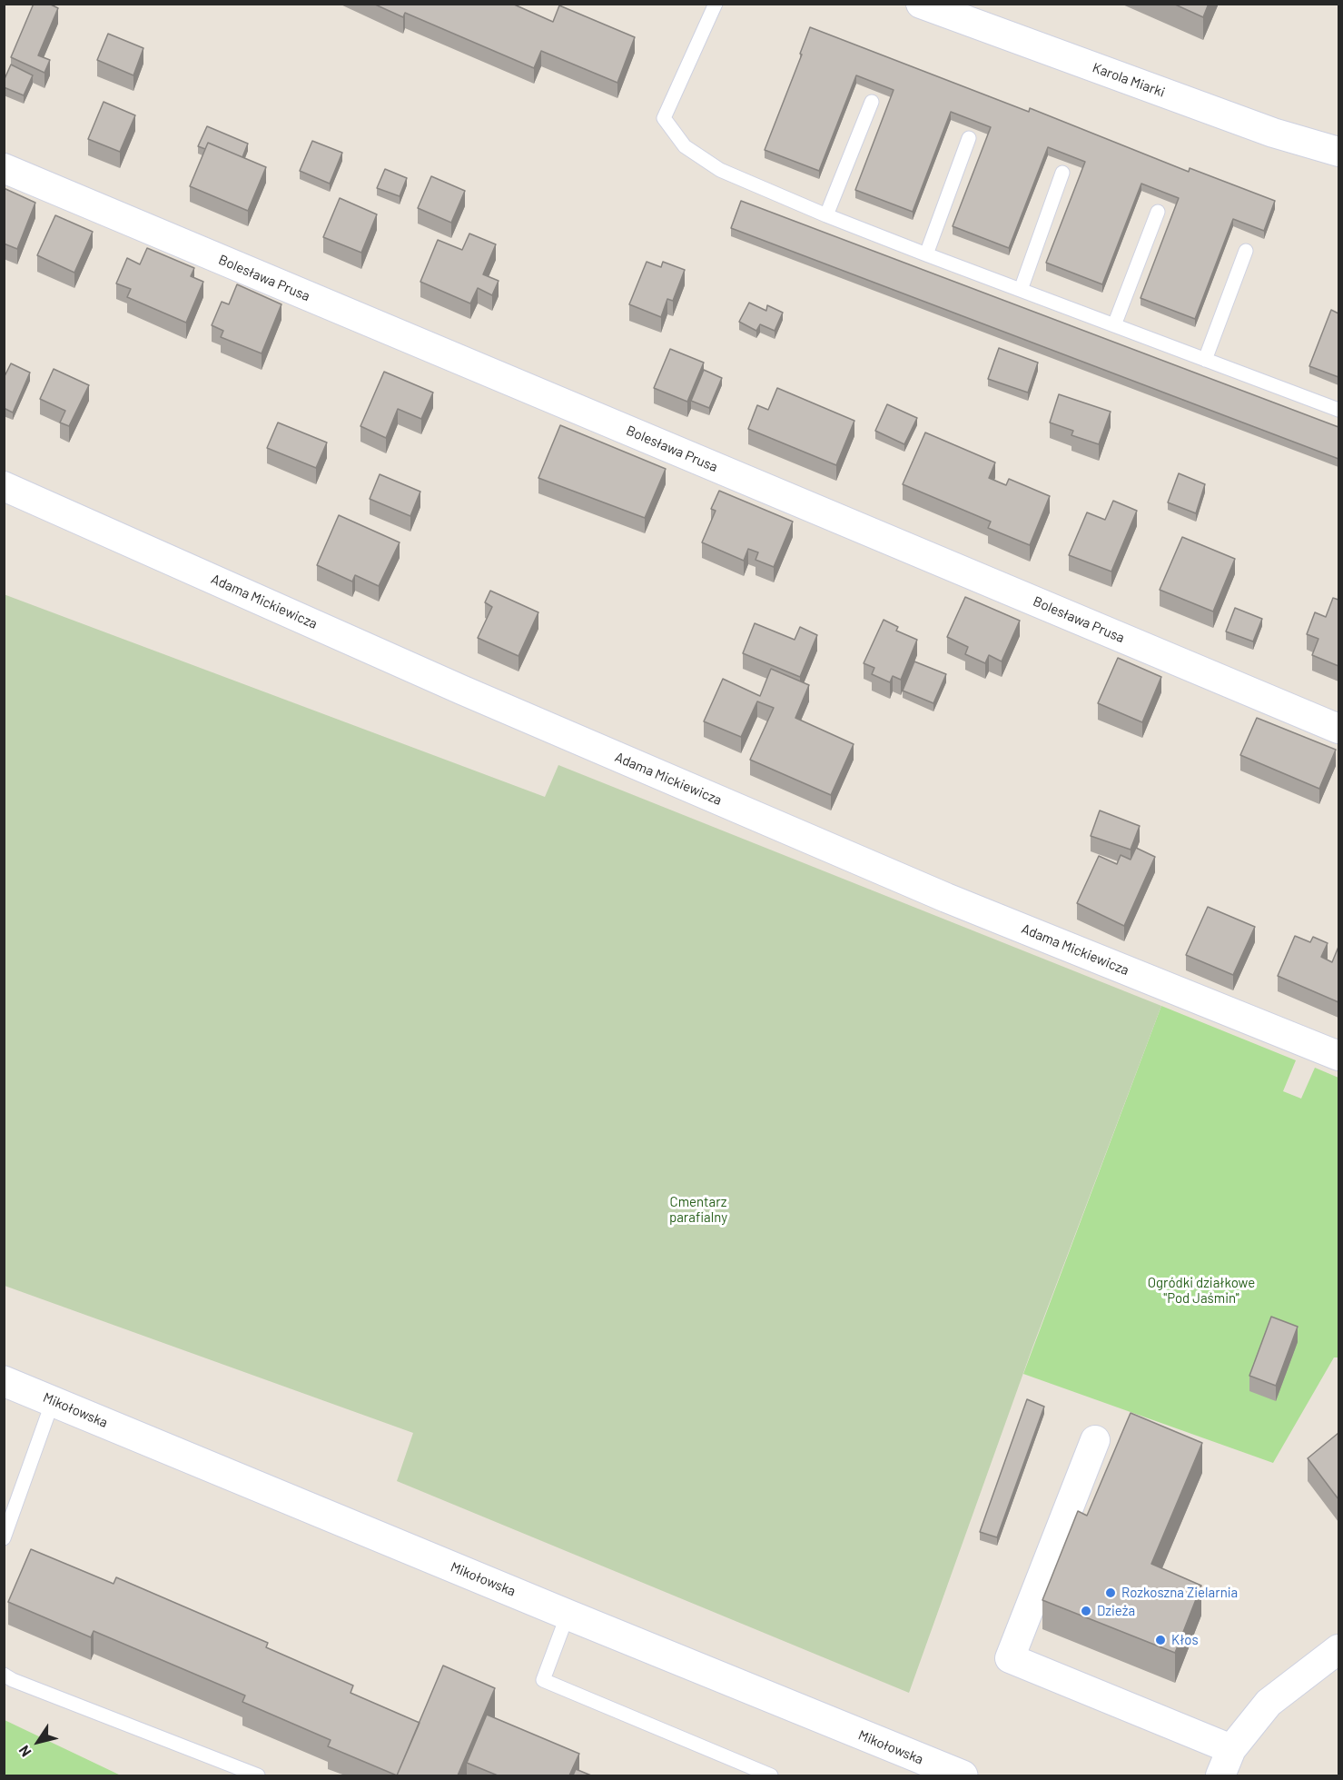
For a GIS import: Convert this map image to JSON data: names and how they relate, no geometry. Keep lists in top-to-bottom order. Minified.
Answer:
{"streets":{"street":["Karola Miarki","Bolesława Prusa","Adama Mickiewicza","Mikołowska"]},"parks":["Cmentarz parafialny","Ogródki działkowe \"Pod Jaśmin\""],"places":["Rozkoszna Zielarnia","Dzieża","Kłos"],"north":"bottom left"}
